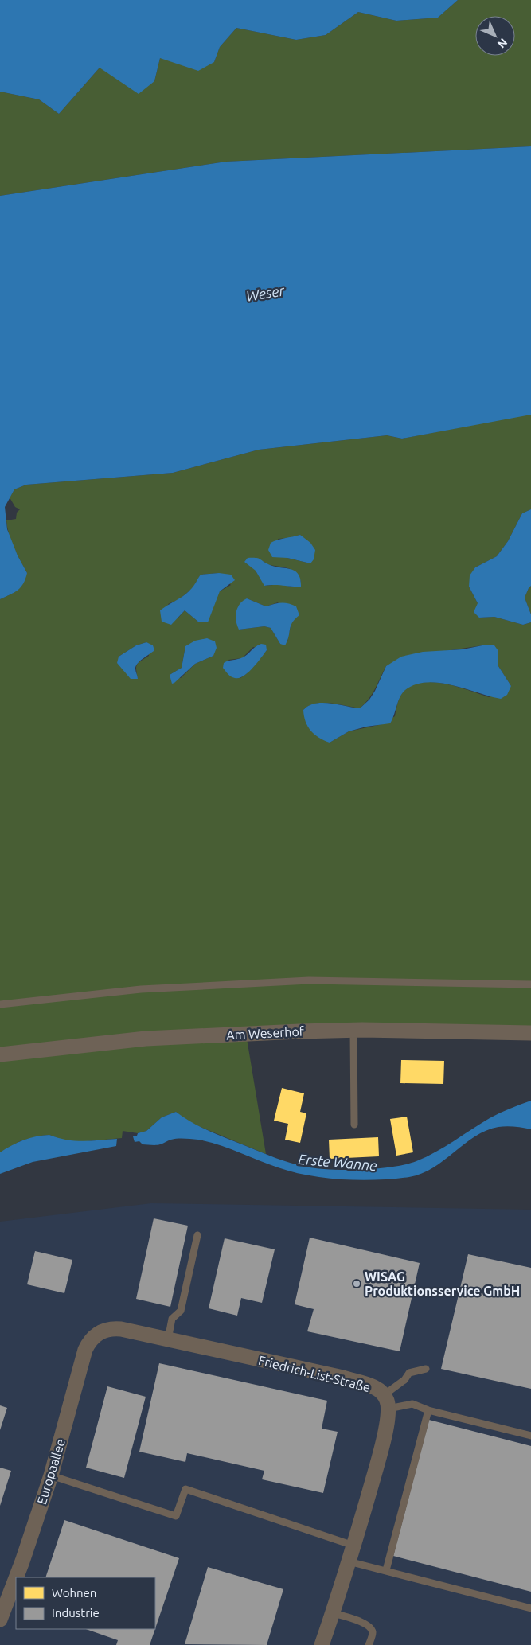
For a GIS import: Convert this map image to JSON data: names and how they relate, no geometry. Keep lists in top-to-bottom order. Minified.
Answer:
{"streets":{"street":["Am Weserhof","Friedrich-List-Straße","Europaallee"]},"crossings":[["Friedrich-List-Straße","Europaallee"]],"water":["Weser","Erste Wanne"],"places":["WISAG Produktionsservice GmbH"],"legend":["Wohnen","Industrie"],"north":"bottom right"}
